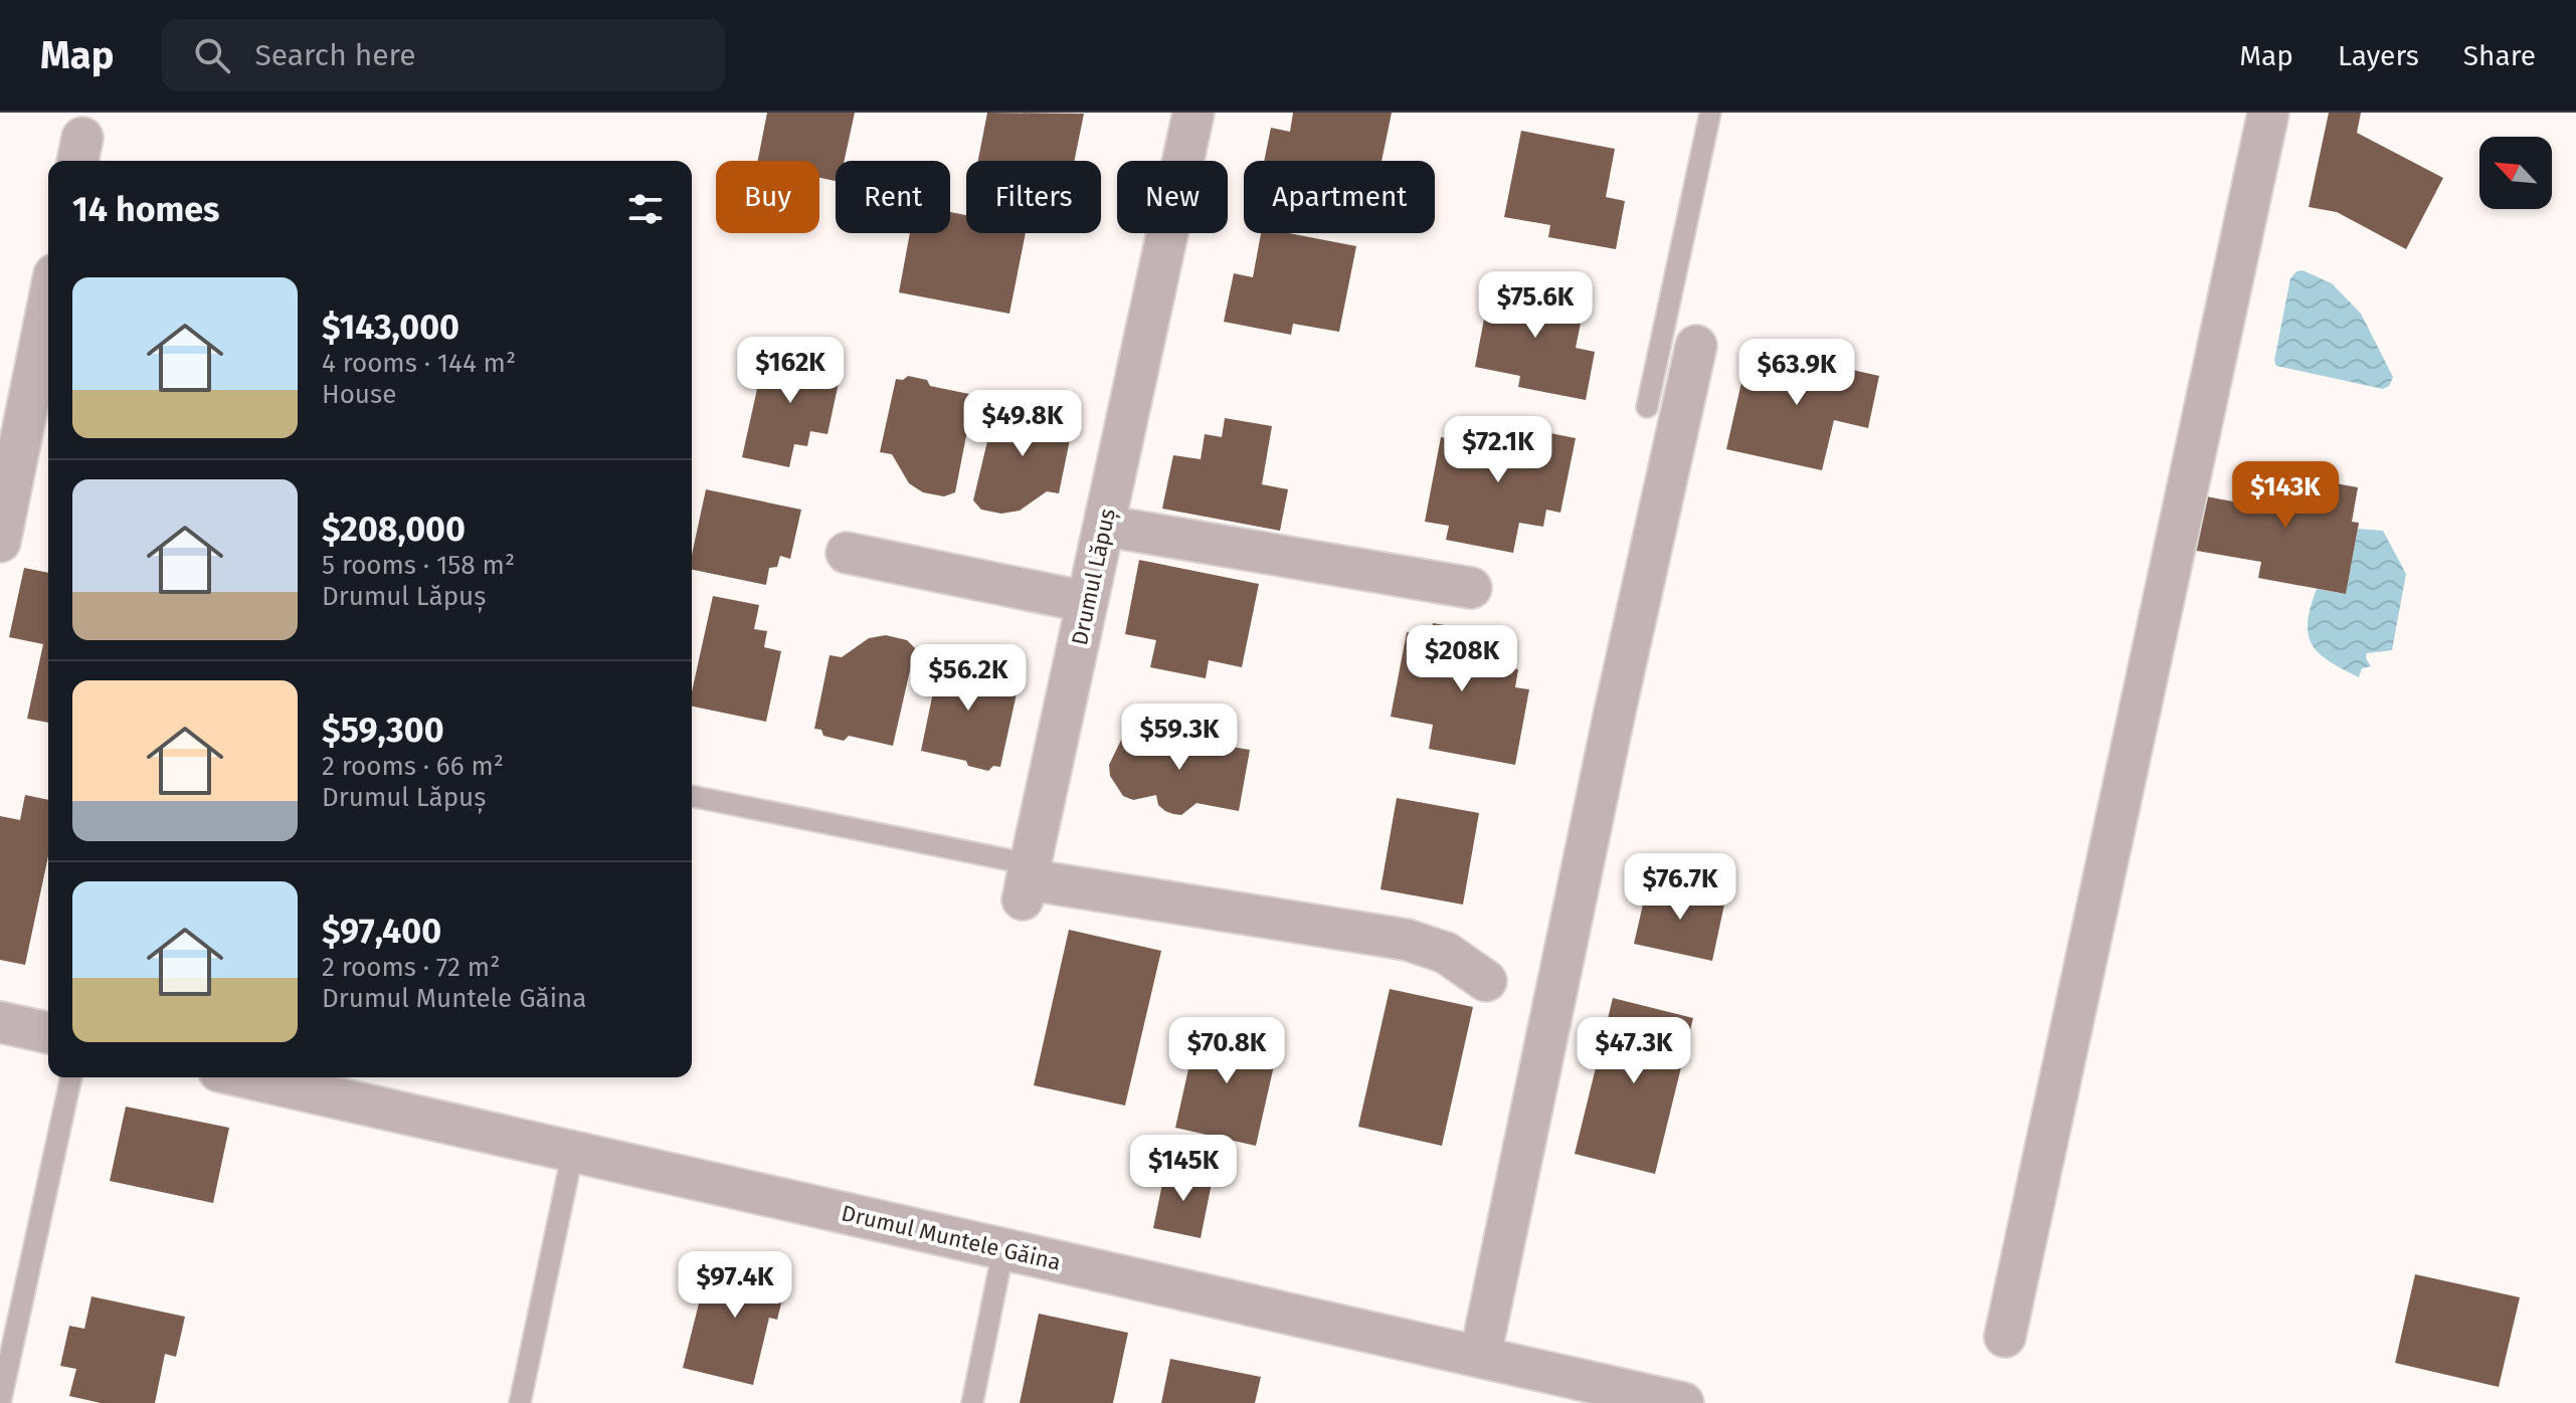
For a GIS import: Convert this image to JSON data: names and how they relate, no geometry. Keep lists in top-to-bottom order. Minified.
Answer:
{"streets":{"street":["Drumul Lăpuș","Drumul Muntele Găina"]},"north":"top left","page":{"header":"Map","search":"Search here","nav":["Map","Layers","Share"],"chip":["Buy","Rent","Filters","New","Apartment"],"heading":"14 homes","list":[{"name":"$143,000","note":"4 rooms · 144 m² · House"},{"name":"$208,000","note":"5 rooms · 158 m² · Drumul Lăpuș"},{"name":"$59,300","note":"2 rooms · 66 m² · Drumul Lăpuș"},{"name":"$97,400","note":"2 rooms · 72 m² · Drumul Muntele Găina"}],"price":["$75.6K","$162K","$63.9K","$49.8K","$72.1K","$143K","$208K","$56.2K","$59.3K","$76.7K","$70.8K","$47.3K","$145K","$97.4K"]}}
